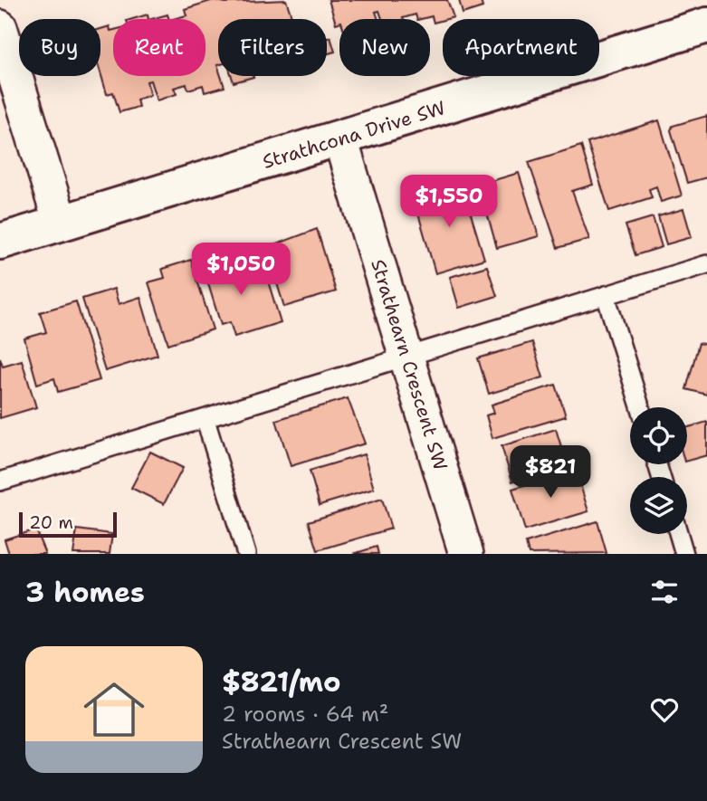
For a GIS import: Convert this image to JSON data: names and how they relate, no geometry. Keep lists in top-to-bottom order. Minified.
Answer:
{"streets":{"street":["Strathcona Drive SW","Strathearn Crescent SW"]},"crossings":[["Strathcona Drive SW","Strathearn Crescent SW"]],"scale_bar":"20 m","page":{"chip":["Buy","Rent","Filters","New","Apartment"],"price":["$1,550","$1,050","$821"],"scale":"20 m","heading":"3 homes","list":[{"name":"$821/mo","note":"2 rooms · 64 m² · Strathearn Crescent SW"}]}}
